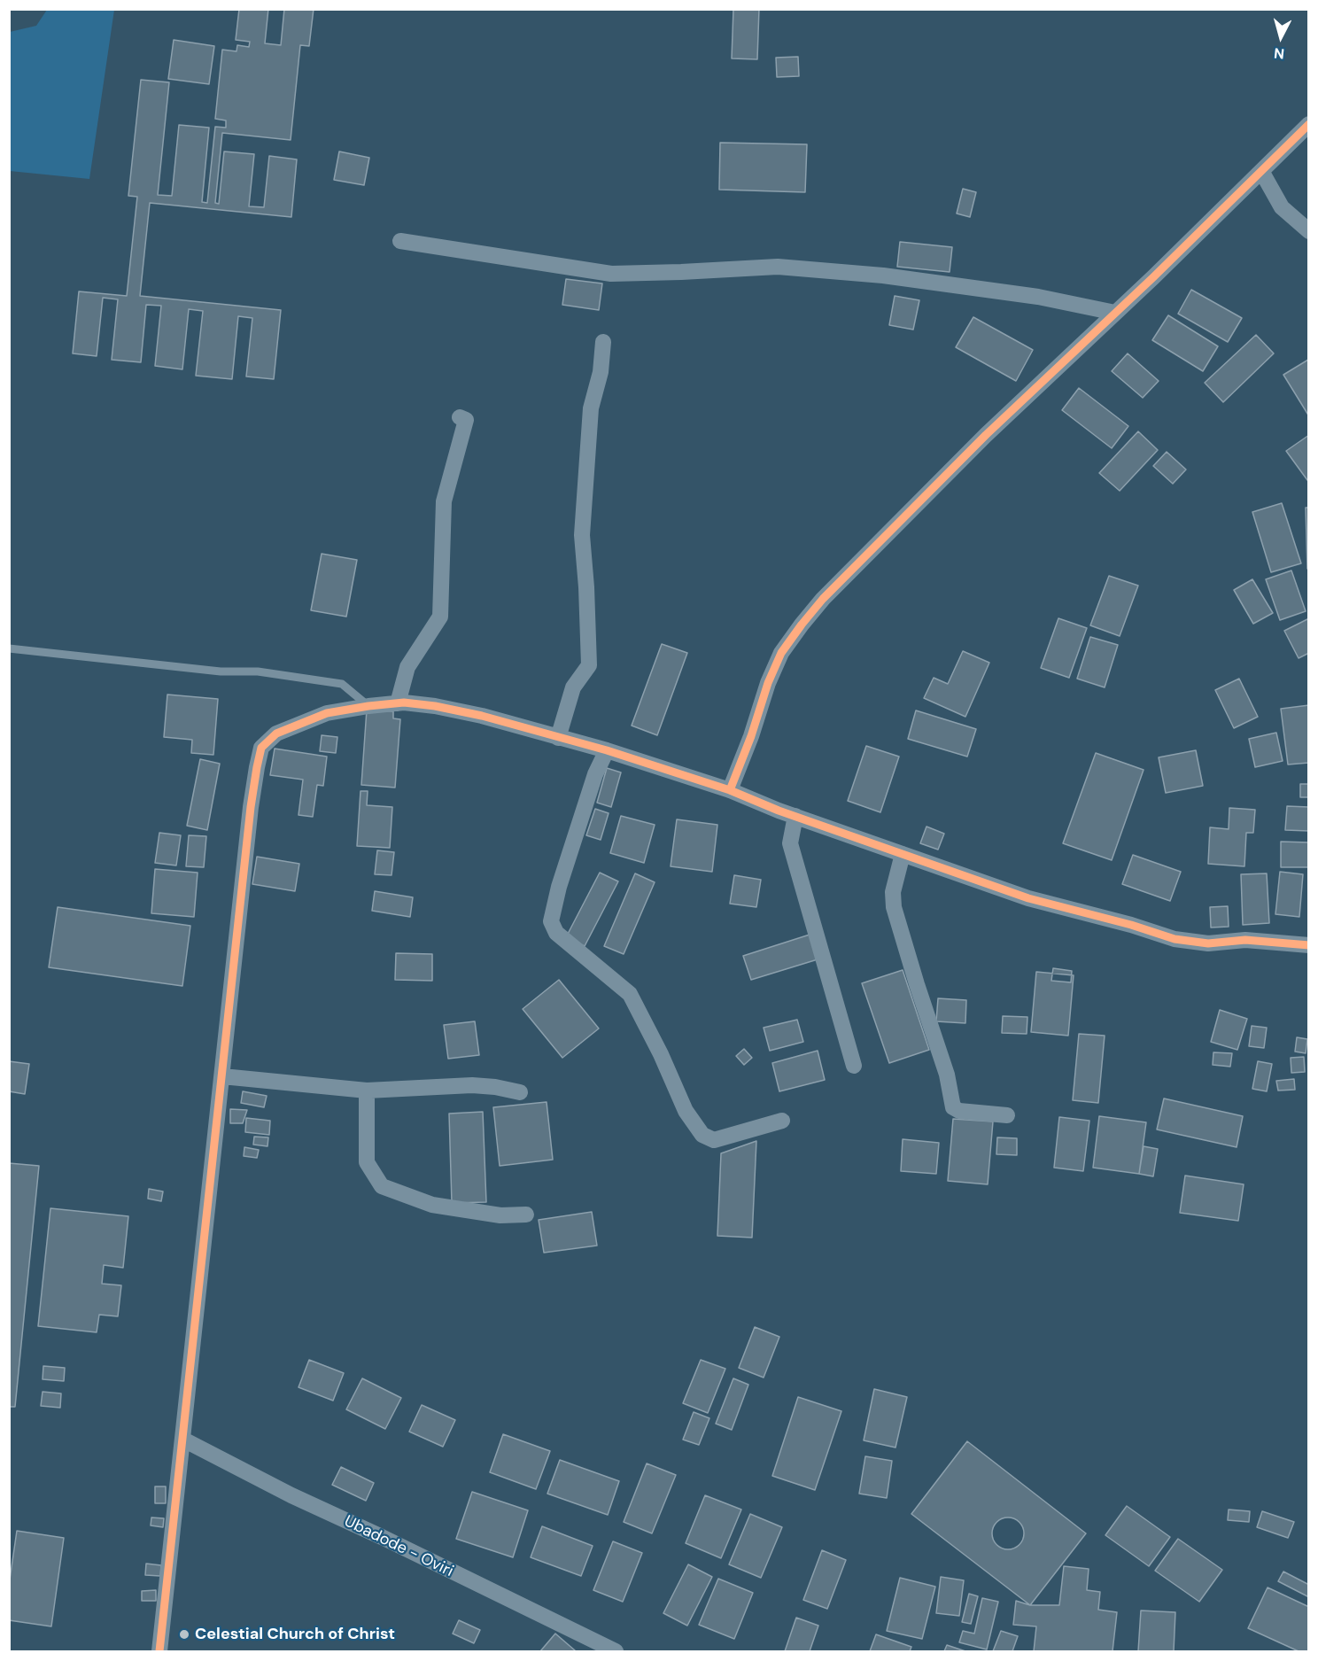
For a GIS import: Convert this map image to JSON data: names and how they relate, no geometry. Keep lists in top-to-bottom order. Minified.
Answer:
{"streets":{"street":["Ubadode - Oviri"]},"places":["Celestial Church of Christ"],"north":"bottom"}
